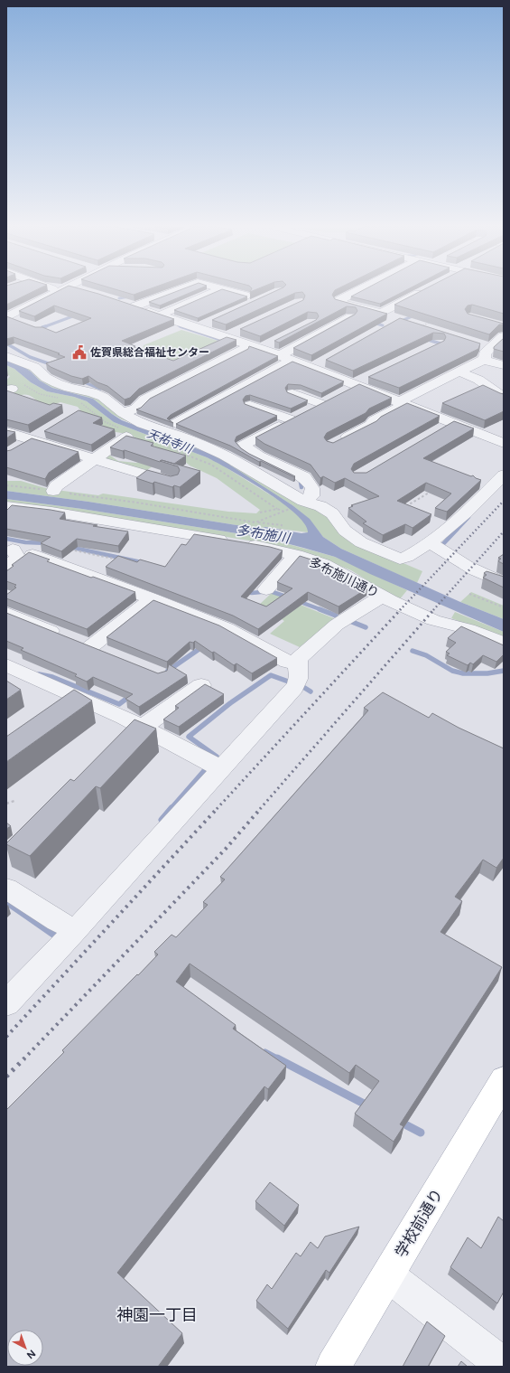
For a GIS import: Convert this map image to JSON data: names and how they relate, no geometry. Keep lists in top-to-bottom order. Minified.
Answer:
{"streets":{"main road":["学校前通り"],"street":["多布施川通り"]},"districts":["神園一丁目"],"water":["天祐寺川","多布施川"],"places":{"public building":["佐賀県総合福祉センター"]},"north":"bottom right"}
